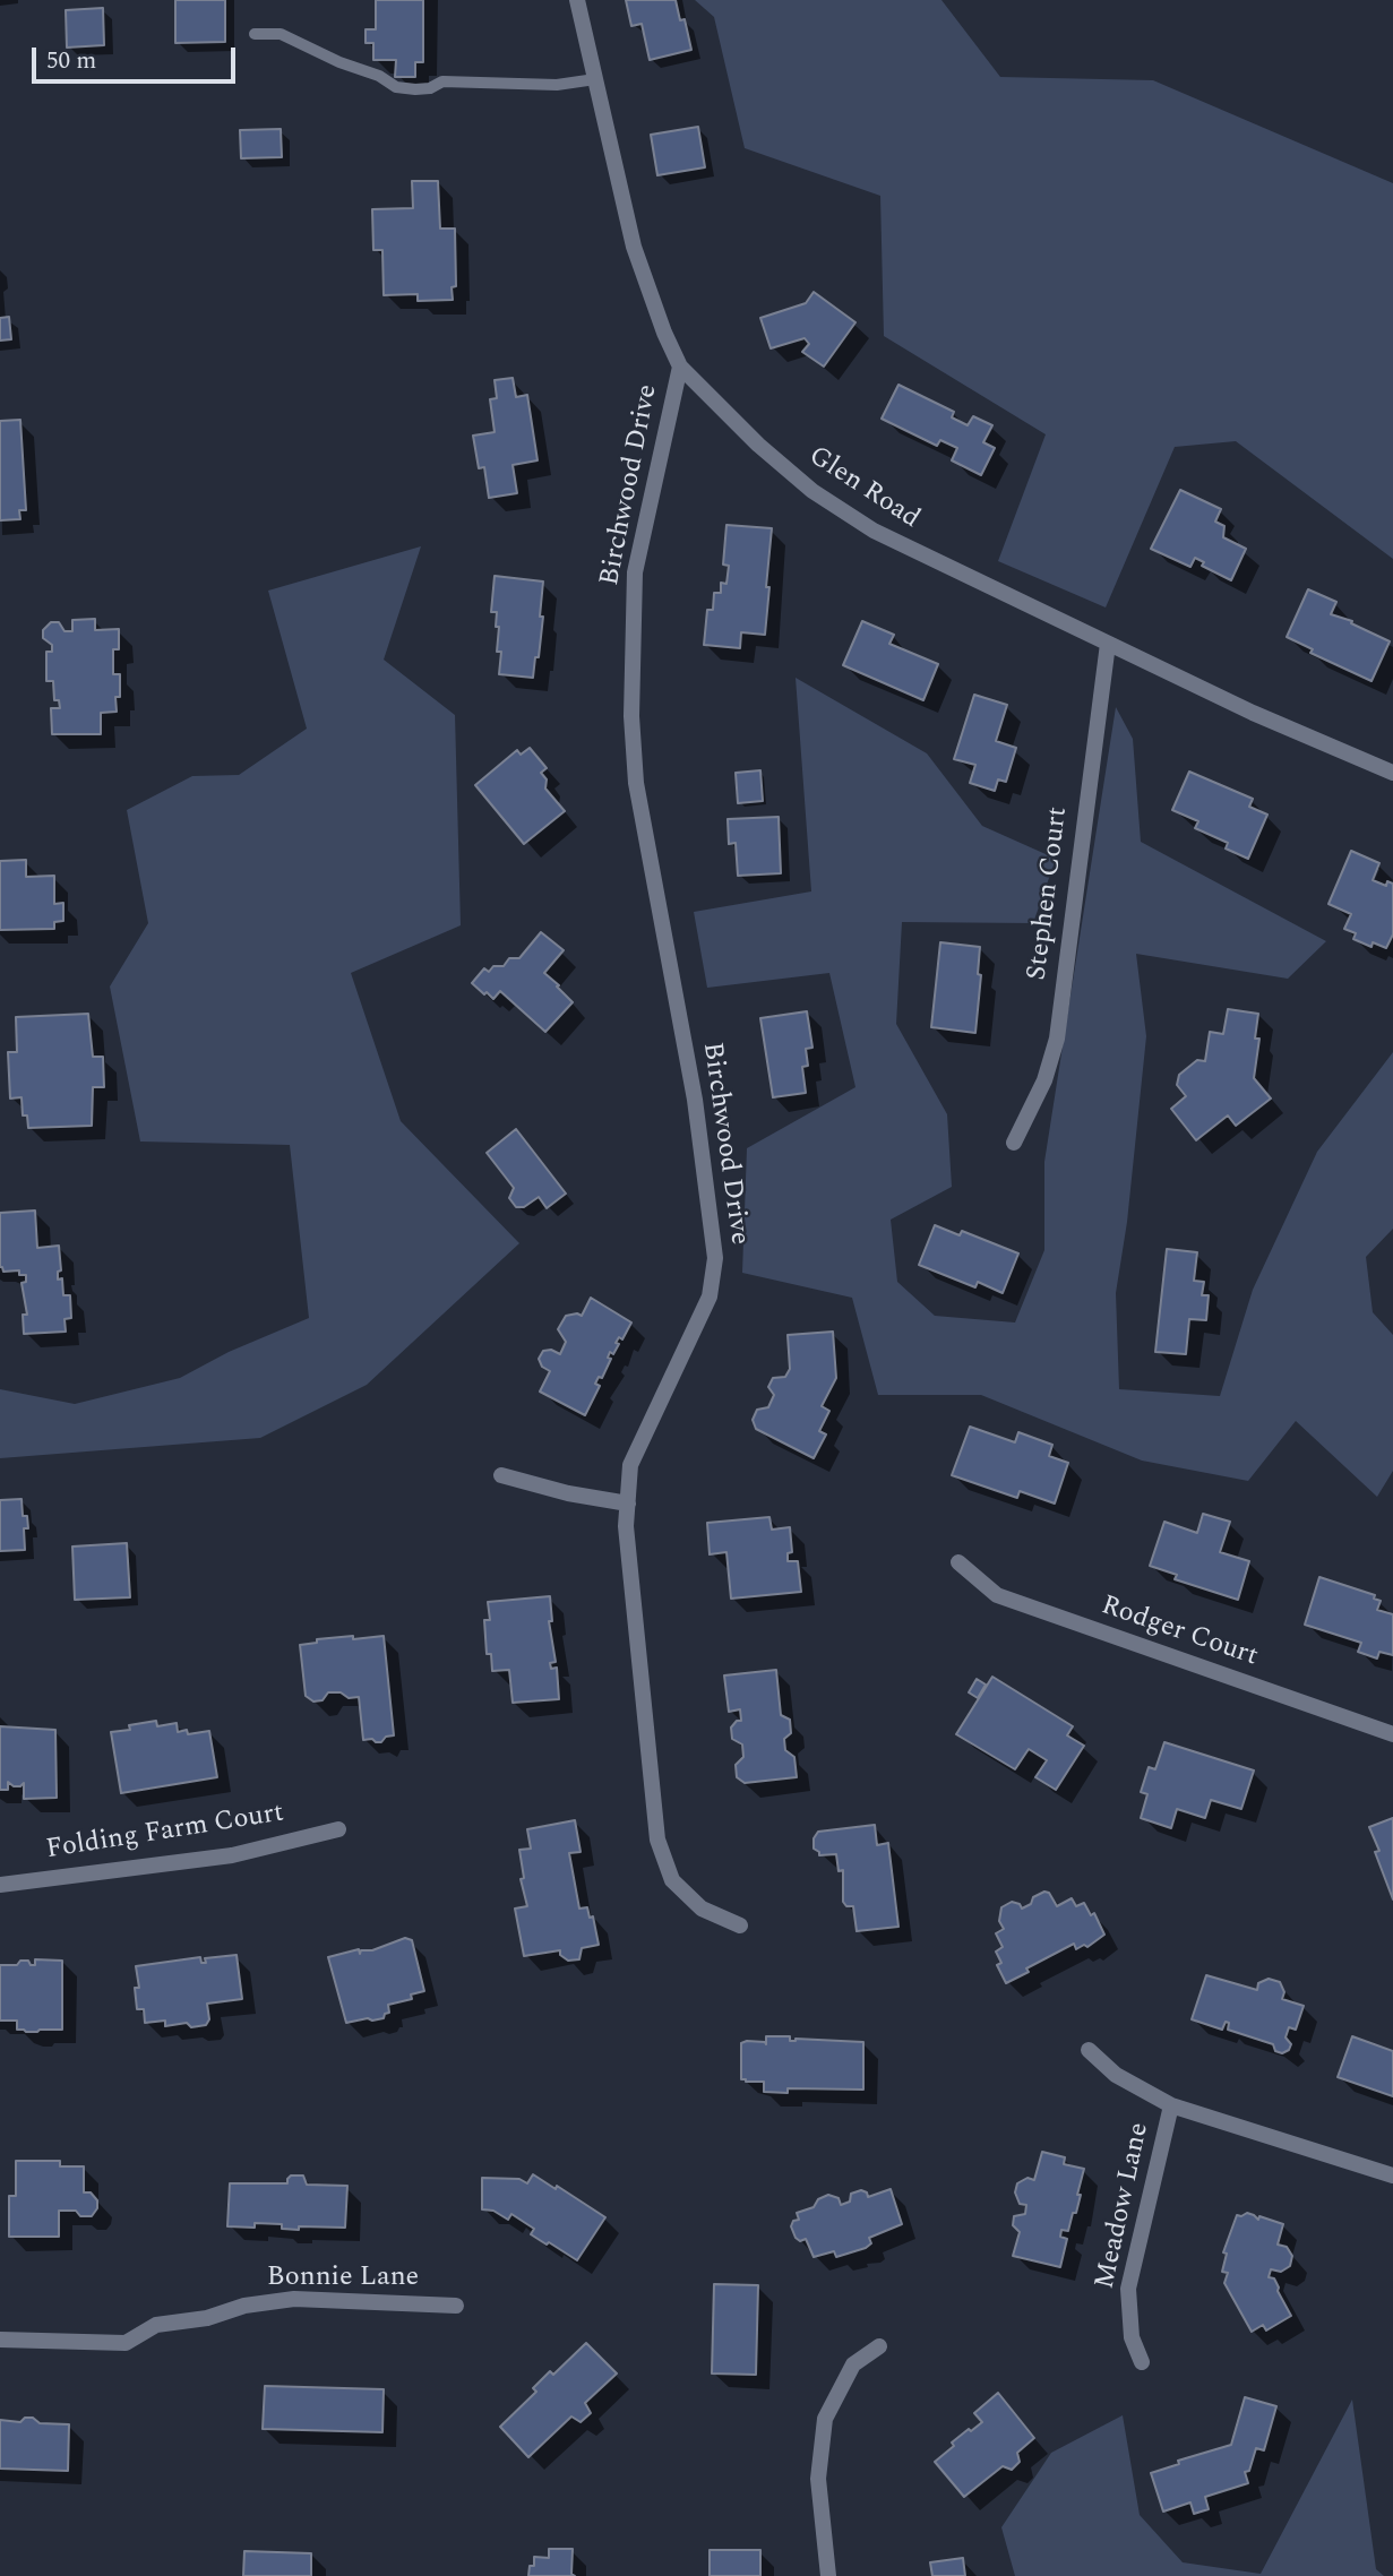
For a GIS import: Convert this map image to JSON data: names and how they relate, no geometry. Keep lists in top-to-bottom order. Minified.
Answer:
{"streets":{"street":["Birchwood Drive","Glen Road","Stephen Court","Rodger Court","Folding Farm Court","Meadow Lane","Bonnie Lane"]},"crossings":[["Birchwood Drive","Glen Road"],["Glen Road","Stephen Court"]],"scale_bar":"50 m"}
